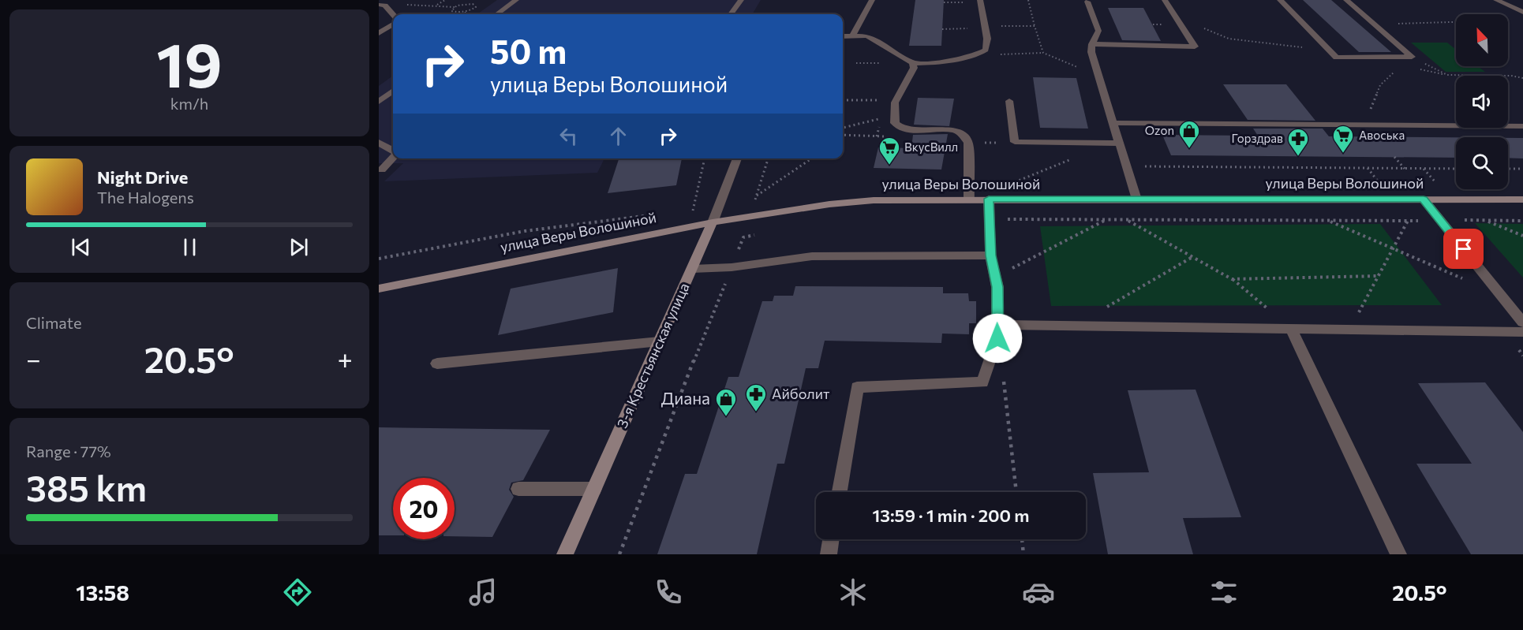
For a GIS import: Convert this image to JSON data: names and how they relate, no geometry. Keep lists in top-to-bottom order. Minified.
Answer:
{"streets":{"street":["улица Веры Волошиной","3-я Крестьянская улица"]},"crossings":[["улица Веры Волошиной","3-я Крестьянская улица"]],"places":{"shop":["Ozon","Диана"],"supermarket":["Авоська","ВкусВилл"],"pharmacy":["Горздрав","Айболит"]},"north":"top left","page":{"tile":[["19","km/h"],"Climate",["Range · 77%","385 km"]],"turn":["50 m","улица Веры Волошиной"],"song":["Night Drive","The Halogens"],"heat":["−","20.5°","+"],"limit":"20","trip":"13:59 · 1 min · 200 m","tabs":["13:58","20.5°"]}}
